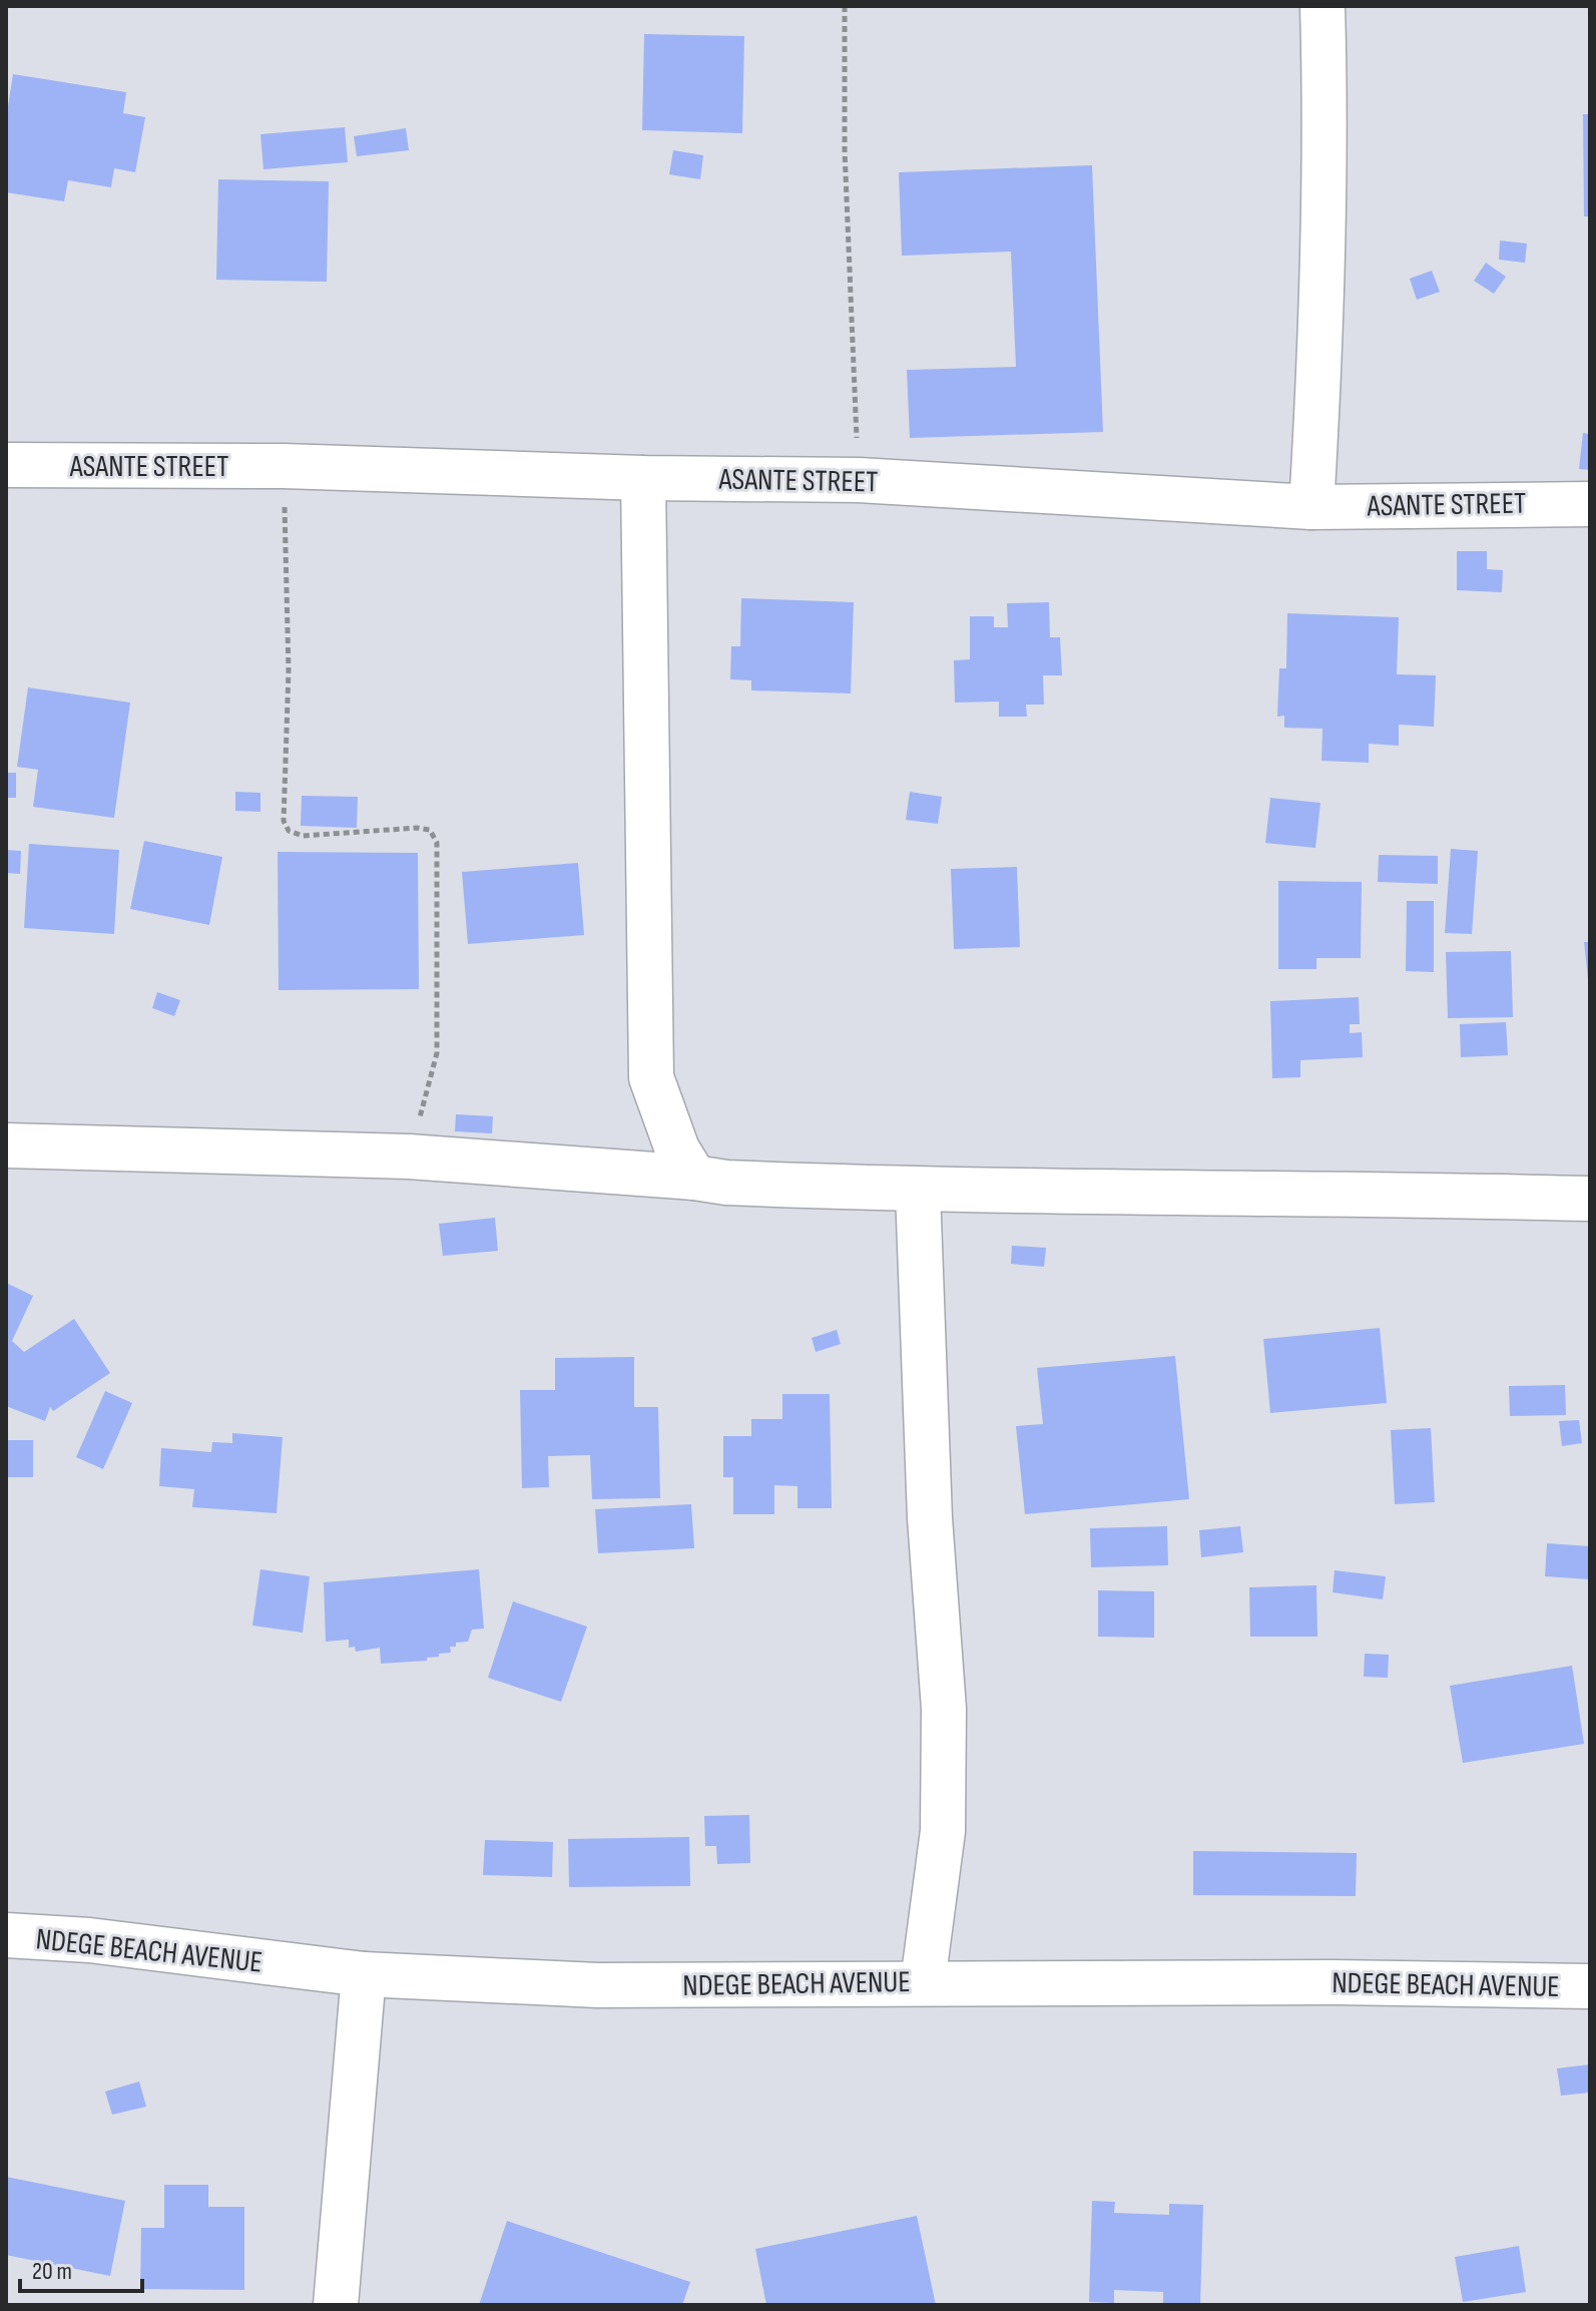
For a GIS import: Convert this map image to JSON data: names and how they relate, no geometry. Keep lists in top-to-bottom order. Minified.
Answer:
{"streets":{"street":["ASANTE STREET","NDEGE BEACH AVENUE"]},"scale_bar":"20 m"}
